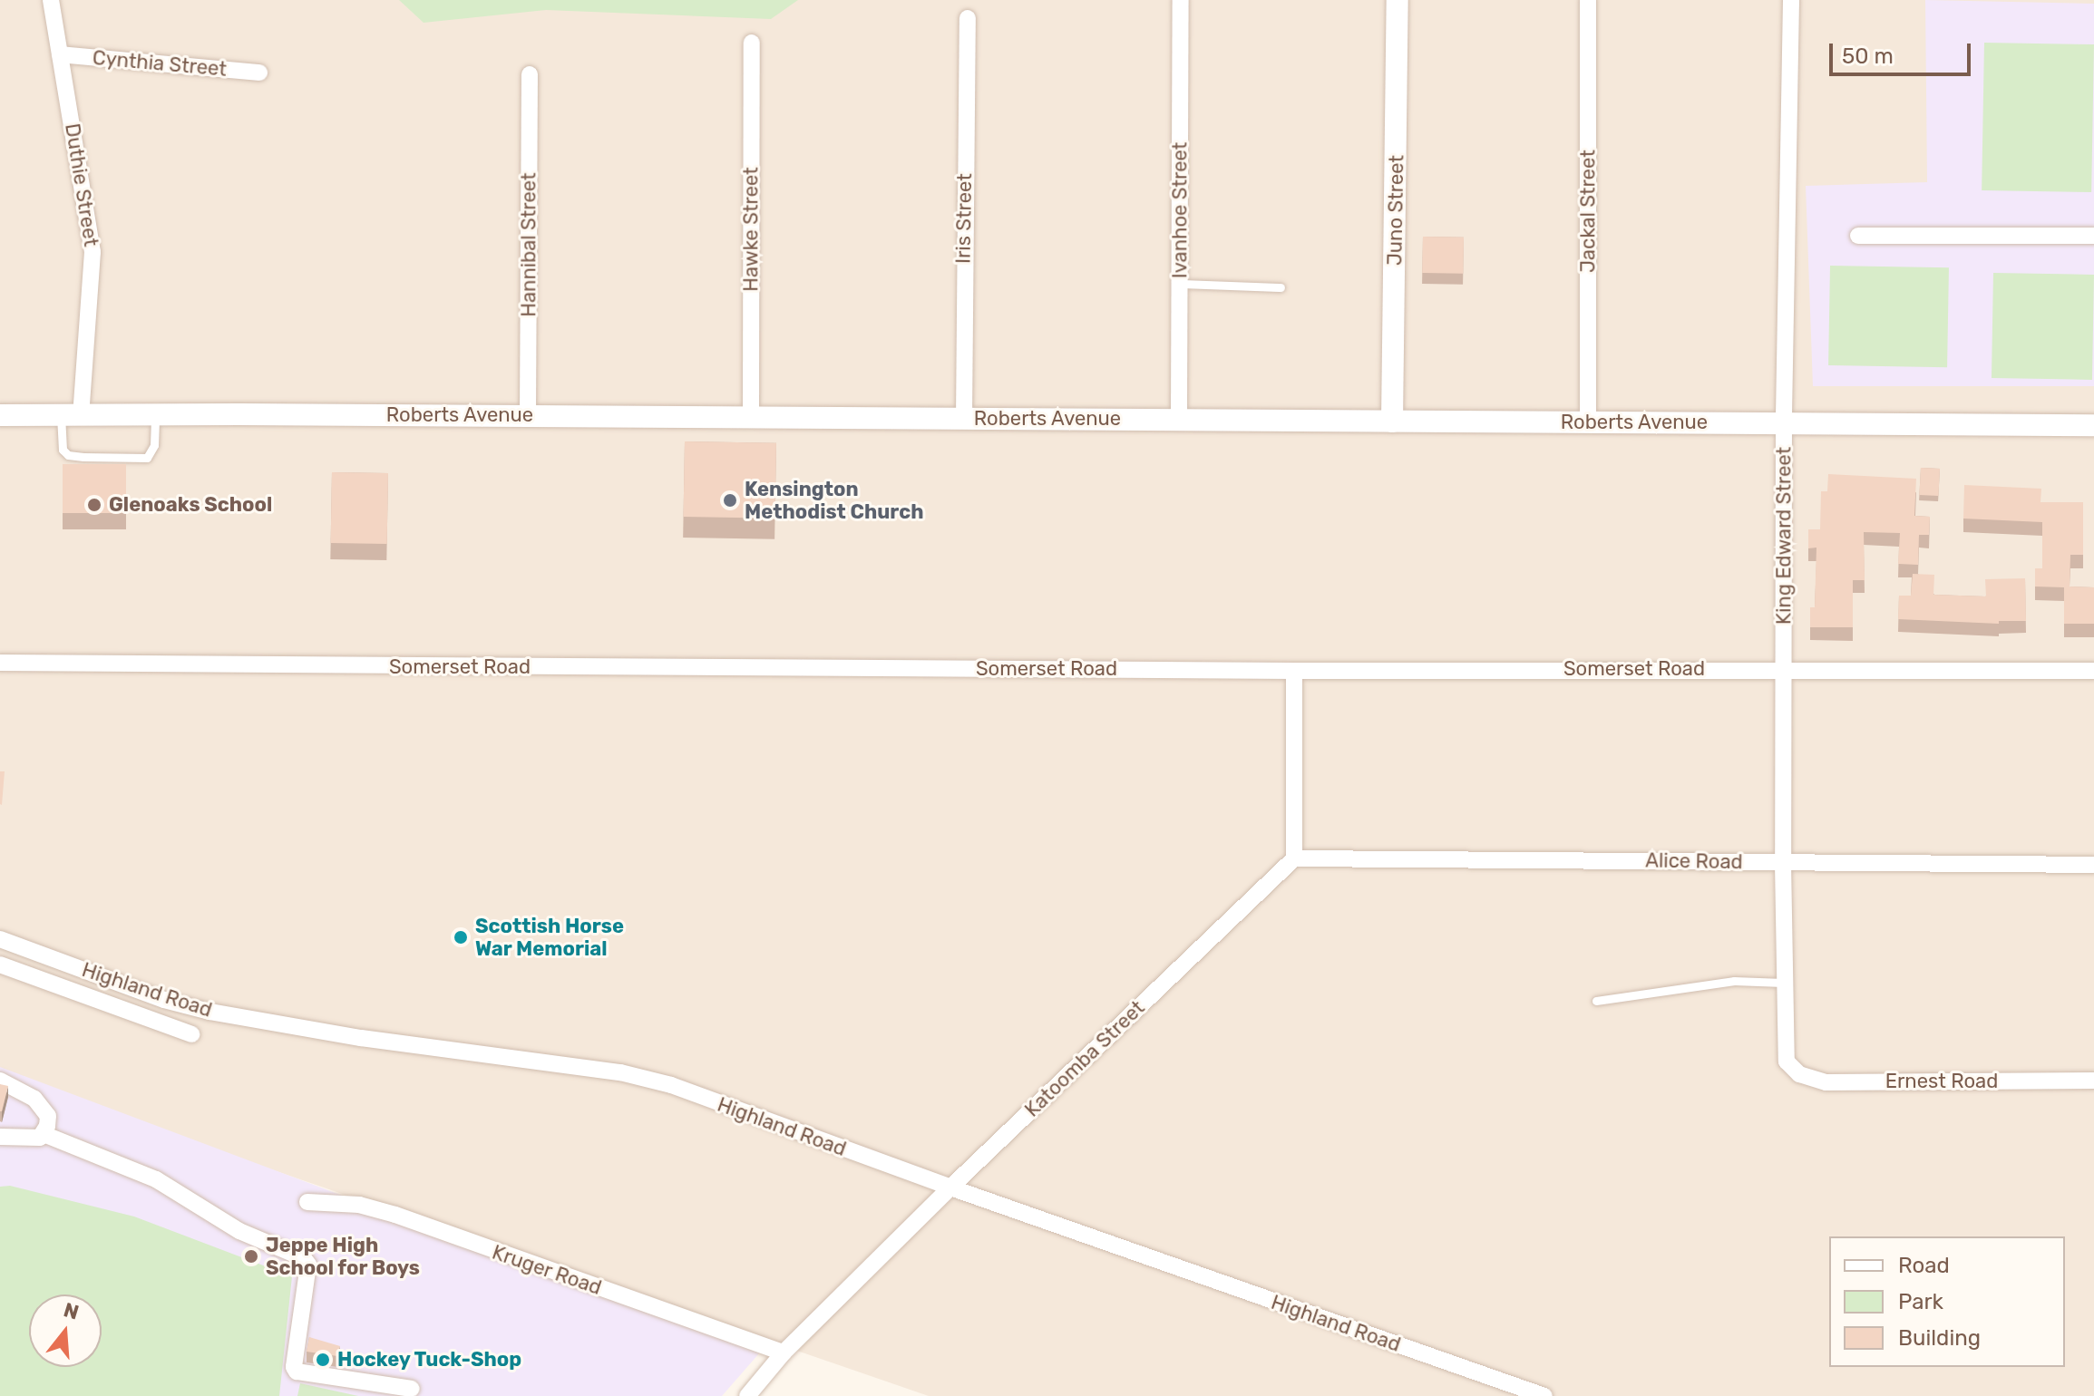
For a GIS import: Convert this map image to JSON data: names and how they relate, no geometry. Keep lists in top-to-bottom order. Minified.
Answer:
{"streets":{"main road":["Juno Street","Roberts Avenue"],"street":["Cynthia Street","Duthie Street","Ivanhoe Street","Jackal Street","Iris Street","Hawke Street","Hannibal Street","King Edward Street","Somerset Road","Alice Road","Highland Road","Katoomba Street","Ernest Road","Kruger Road"]},"crossings":[["Cynthia Street","Duthie Street"],["Duthie Street","Roberts Avenue"],["Ivanhoe Street","Roberts Avenue"],["Juno Street","Roberts Avenue"],["Jackal Street","Roberts Avenue"],["Iris Street","Roberts Avenue"],["Hawke Street","Roberts Avenue"],["Hannibal Street","Roberts Avenue"],["Roberts Avenue","King Edward Street"],["King Edward Street","Somerset Road"],["King Edward Street","Alice Road"],["King Edward Street","Ernest Road"],["Alice Road","Katoomba Street"],["Highland Road","Katoomba Street"],["Katoomba Street","Kruger Road"]],"places":["Kensington Methodist Church","Glenoaks School","Scottish Horse War Memorial","Jeppe High School for Boys","Hockey Tuck-Shop"],"legend":["Road","Park","Building"],"scale_bar":"50 m","north":"top"}
